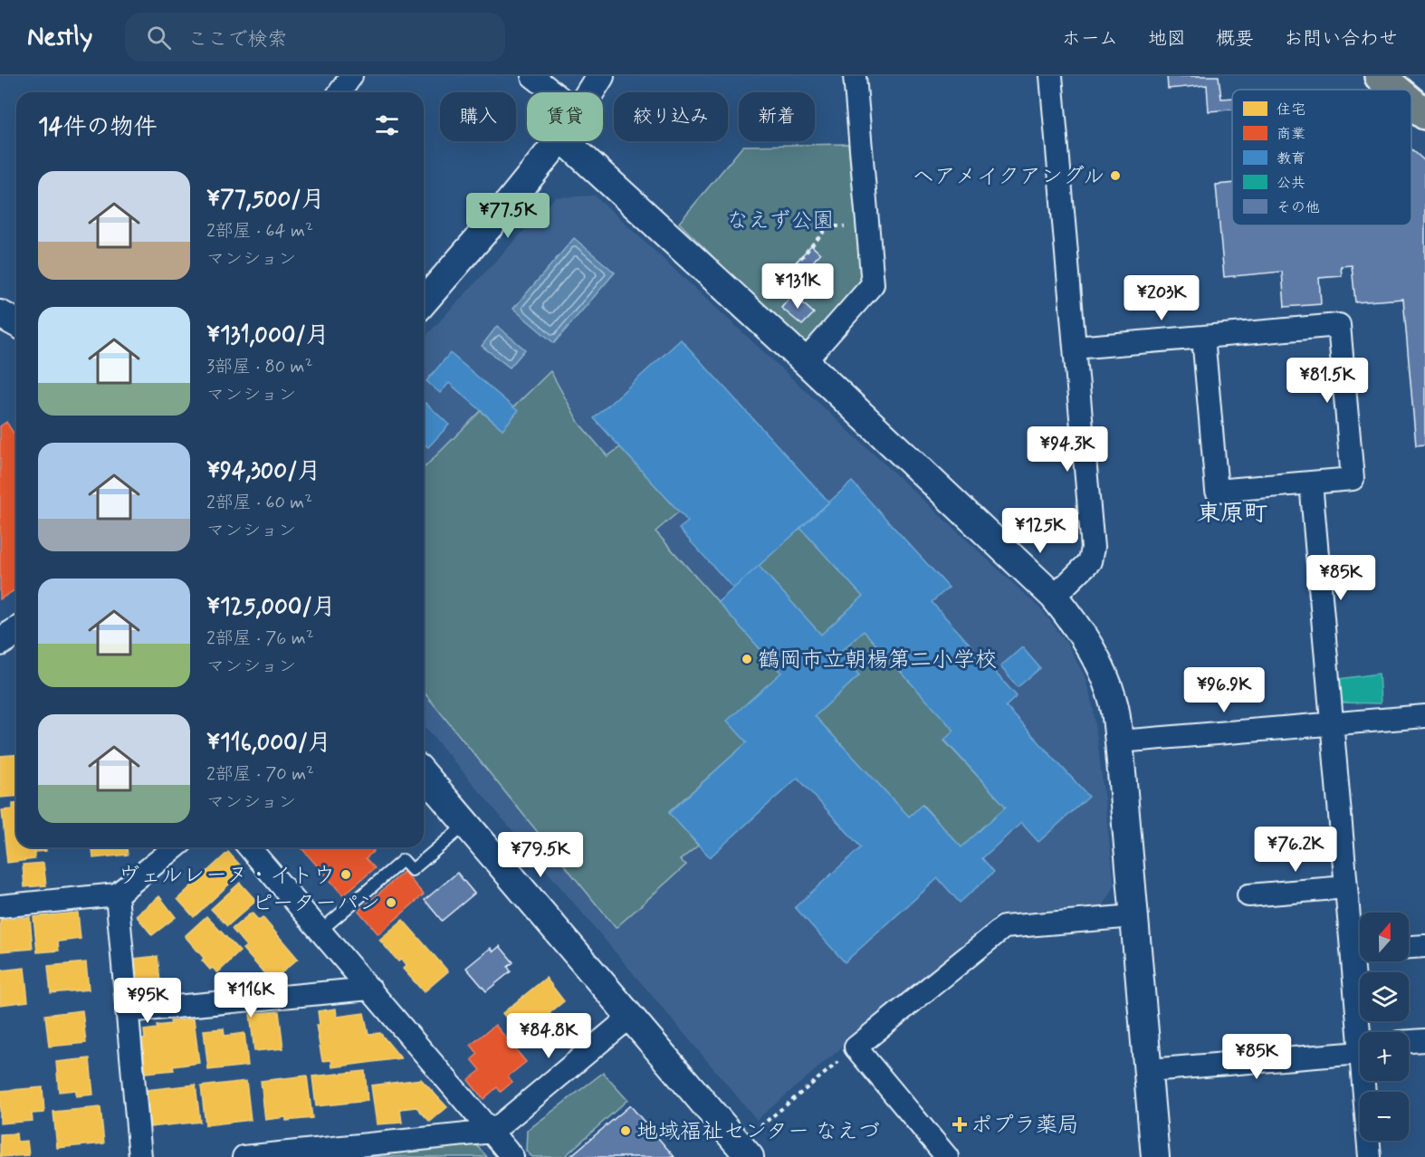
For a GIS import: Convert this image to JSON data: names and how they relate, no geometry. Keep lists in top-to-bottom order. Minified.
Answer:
{"districts":["東原町"],"parks":["なえず公園"],"places":{"other":["ヘアメイクアングル","鶴岡市立朝楊第二小学校","ヴェルレーヌ・イトウ","ピーターパン","地域福祉センター なえづ"],"health":["ポプラ薬局"]},"legend":["住宅","商業","教育","公共","その他"],"north":"top","page":{"header":"Nestly","search":"ここで検索","nav":["ホーム","地図","概要","お問い合わせ"],"chip":["購入","賃貸","絞り込み","新着"],"heading":"14件の物件","list":[{"name":"¥77,500/月","note":"2部屋 · 64 m² · マンション"},{"name":"¥131,000/月","note":"3部屋 · 80 m² · マンション"},{"name":"¥94,300/月","note":"2部屋 · 60 m² · マンション"},{"name":"¥125,000/月","note":"2部屋 · 76 m² · マンション"},{"name":"¥116,000/月","note":"2部屋 · 70 m² · マンション"}],"price":["¥77.5K","¥131K","¥203K","¥81.5K","¥94.3K","¥125K","¥85K","¥96.9K","¥76.2K","¥79.5K","¥116K","¥95K","¥84.8K","¥85K"],"map_buttons":["+","−"]}}
